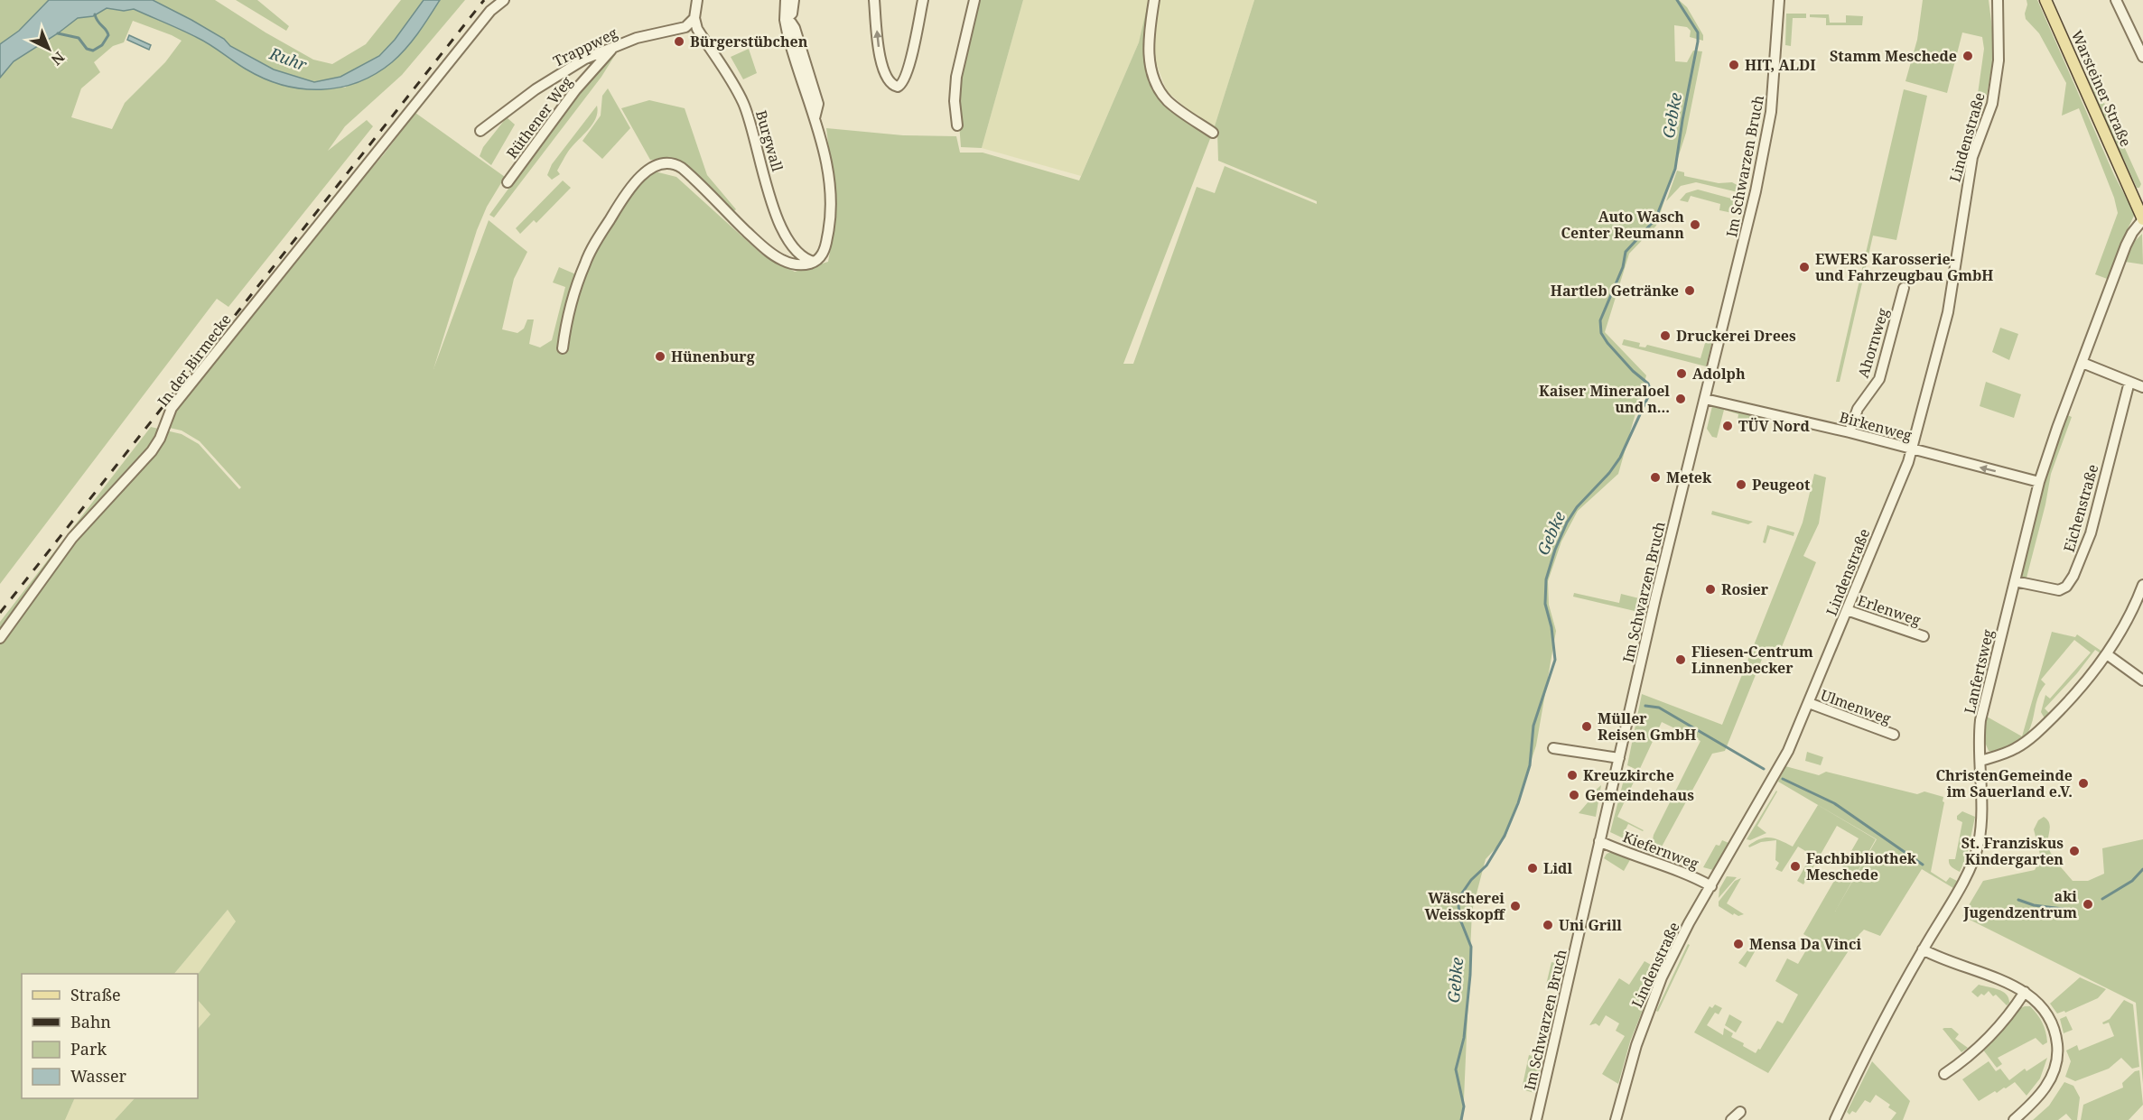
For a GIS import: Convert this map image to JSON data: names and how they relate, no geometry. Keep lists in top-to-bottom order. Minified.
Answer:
{"streets":{"main road":["Warsteiner Straße"],"street":["Trappweg","Rüthener Weg","Lindenstraße","Burgwall","Im Schwarzen Bruch","Ahornweg","In der Birmecke","Birkenweg","Eichenstraße","Erlenweg","Lanfertsweg","Ulmenweg","Kiefernweg"]},"crossings":[["Trappweg","Rüthener Weg"],["Warsteiner Straße","Lanfertsweg"],["Lindenstraße","Birkenweg"],["Lindenstraße","Erlenweg"],["Lindenstraße","Ulmenweg"],["Lindenstraße","Kiefernweg"],["Im Schwarzen Bruch","Birkenweg"],["Im Schwarzen Bruch","Kiefernweg"],["Ahornweg","Birkenweg"],["Birkenweg","Lanfertsweg"],["Eichenstraße","Lanfertsweg"]],"one_way":["Birkenweg"],"water":["Ruhr","Gebke"],"places":["Bürgerstübchen","Stamm Meschede","HIT, ALDI","Auto Wasch Center Reumann","EWERS Karosserie- und Fahrzeugbau GmbH","Hartleb Getränke","Druckerei Drees","Hünenburg","Adolph","Kaiser Mineraloel und n...","TÜV Nord","Metek","Peugeot","Rosier","Fliesen-Centrum Linnenbecker","Müller Reisen GmbH","Kreuzkirche","ChristenGemeinde im Sauerland e.V.","Gemeindehaus","St. Franziskus Kindergarten","Fachbibliothek Meschede","Lidl","aki Jugendzentrum","Wäscherei Weisskopff","Uni Grill","Mensa Da Vinci"],"legend":["Straße","Bahn","Park","Wasser"],"north":"bottom right"}
